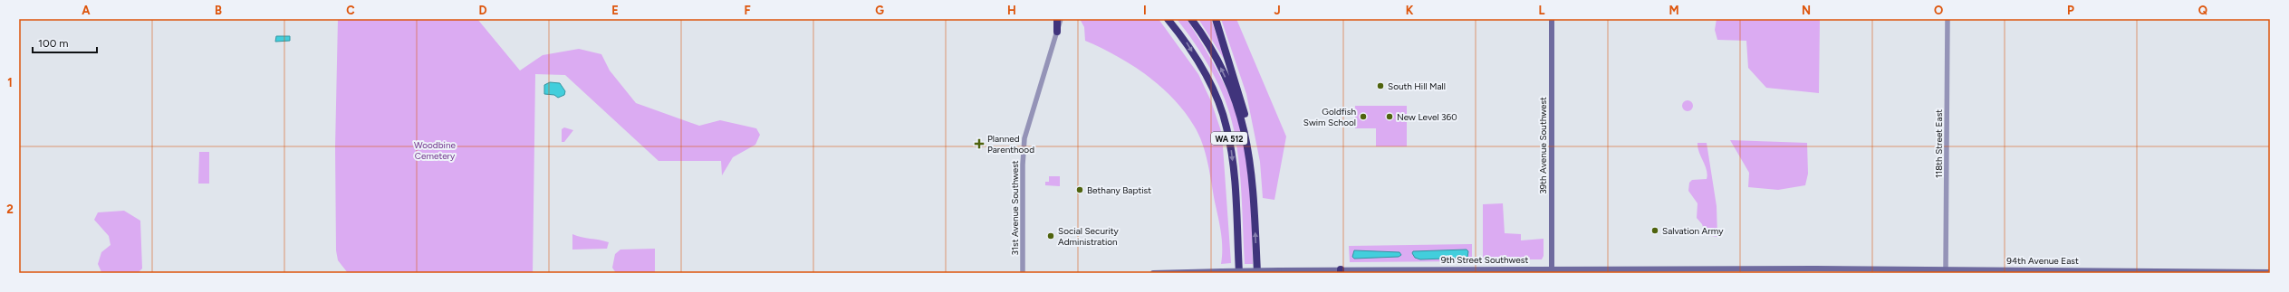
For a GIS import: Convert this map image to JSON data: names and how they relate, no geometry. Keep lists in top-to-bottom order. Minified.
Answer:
{"streets":{"highway":["WA 512"],"main road":["39th Avenue Southwest","9th Street Southwest","94th Avenue East"],"street":["118th Street East","31st Avenue Southwest"]},"crossings":[["118th Street East","94th Avenue East"],["39th Avenue Southwest","9th Street Southwest"],["9th Street Southwest","94th Avenue East"]],"parks":["Woodbine Cemetery"],"places":{"other":["South Hill Mall","Goldfish Swim School","New Level 360","Bethany Baptist","Salvation Army","Social Security Administration"],"health":["Planned Parenthood"]},"scale_bar":"100 m","grid":{"columns":["A","B","C","D","E","F","G","H","I","J","K","L","M","N","O","P","Q"],"rows":["1","2"]}}
